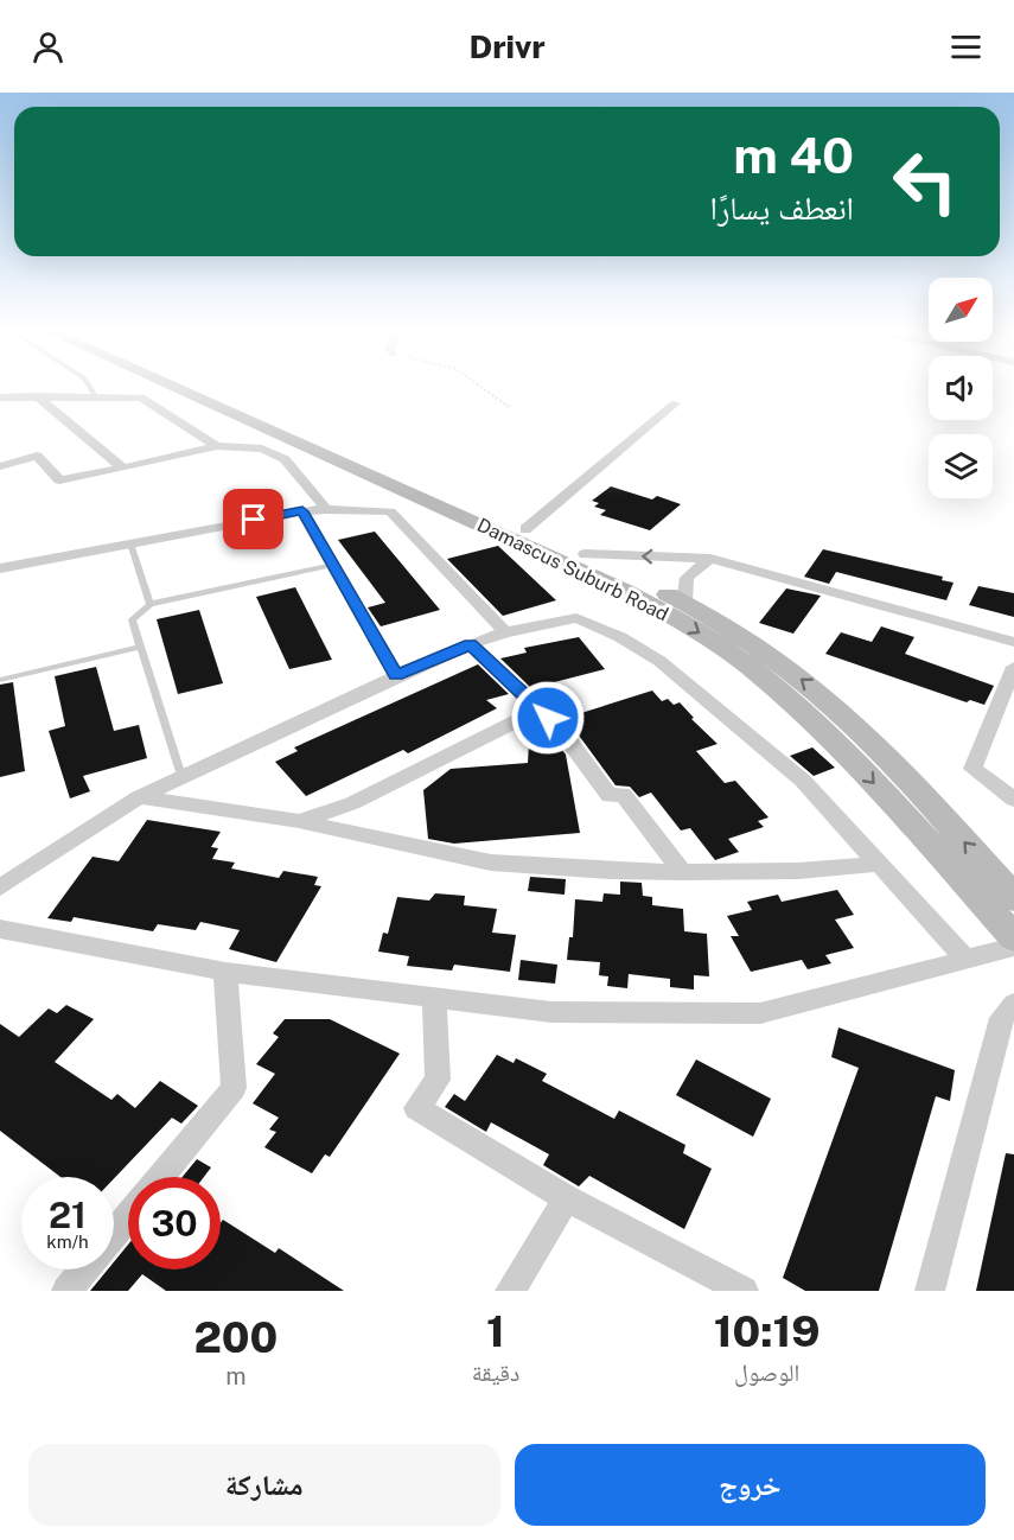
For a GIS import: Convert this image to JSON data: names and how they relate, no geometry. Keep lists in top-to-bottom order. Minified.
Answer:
{"streets":{"main road":["Damascus Suburb Road"]},"north":"top right","page":{"header":"Drivr","turn":["40 m","انعطف يسارًا"],"speed":"21 km/h","limit":"30","eta":["10:19","الوصول","1","دقيقة","200","m"],"buttons":["خروج","مشاركة"]}}
